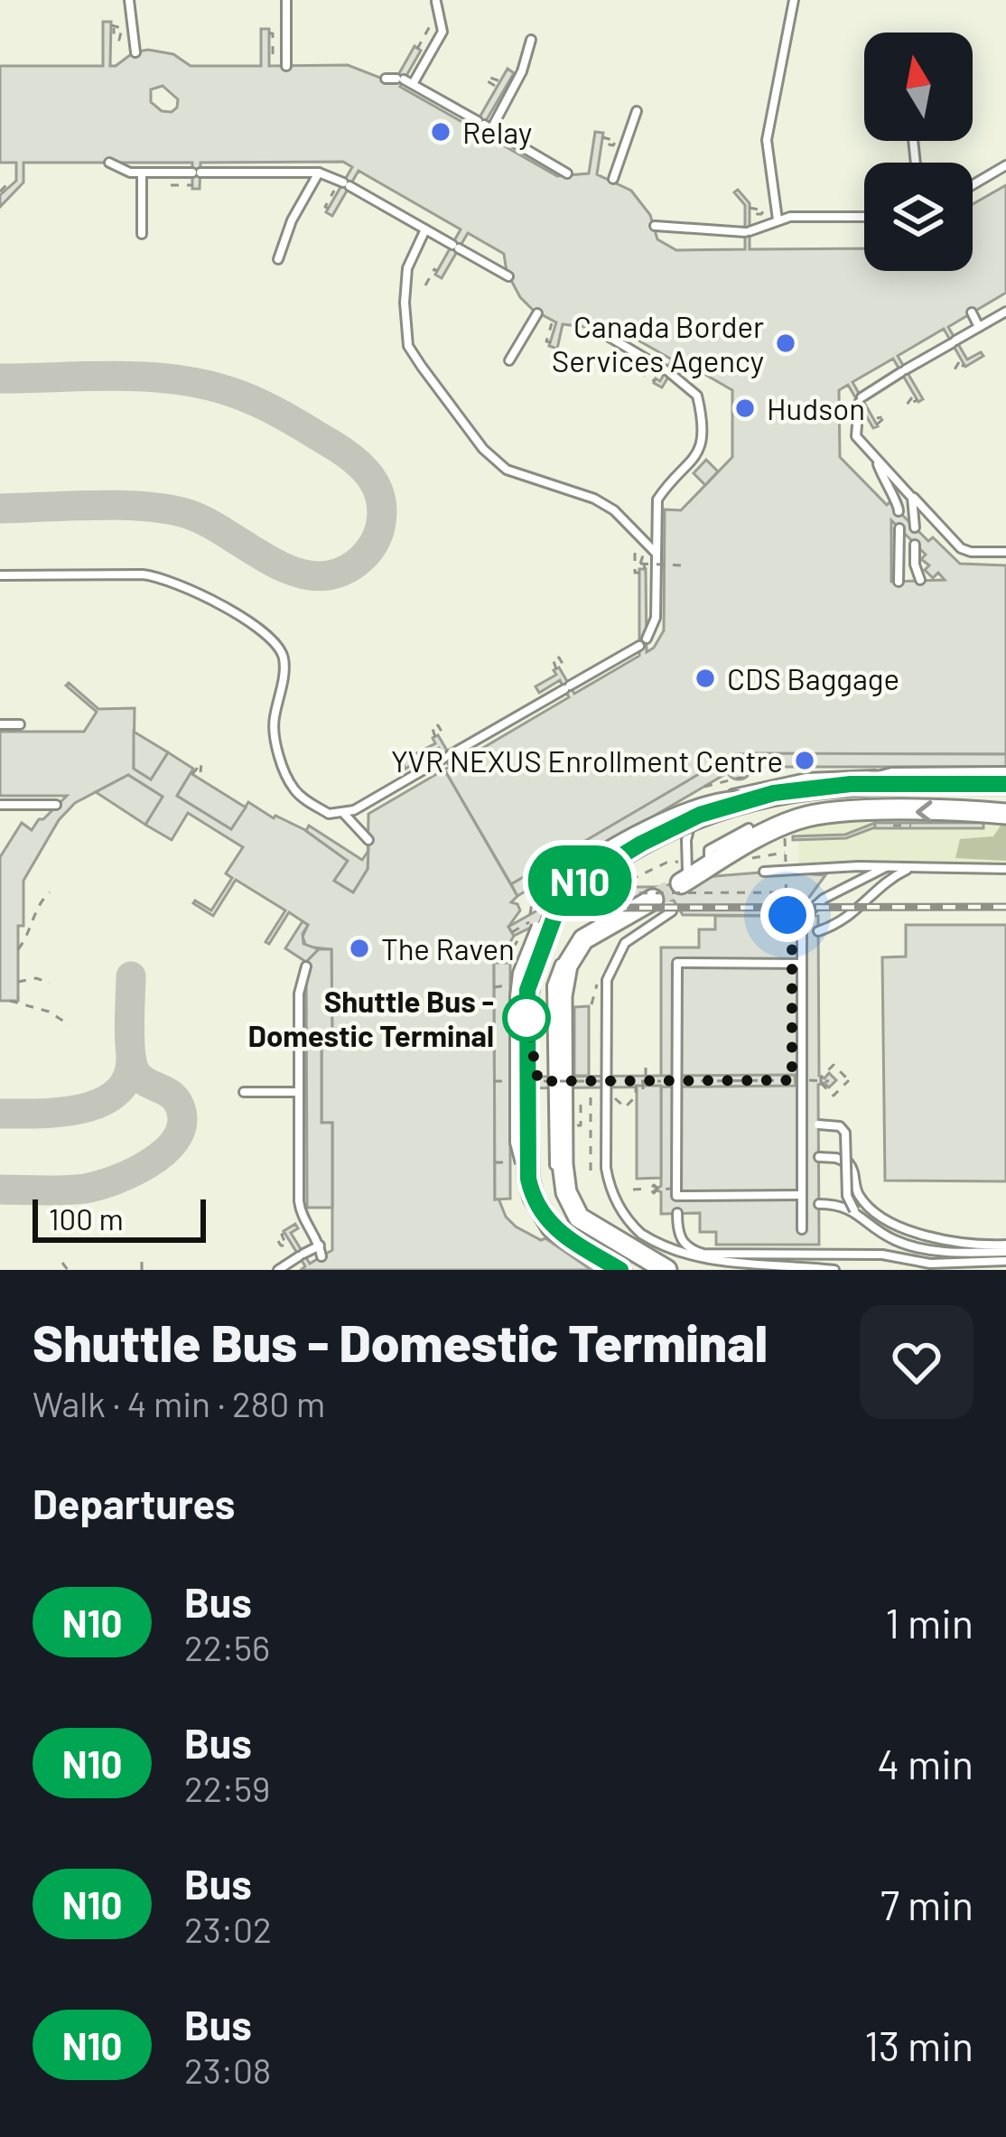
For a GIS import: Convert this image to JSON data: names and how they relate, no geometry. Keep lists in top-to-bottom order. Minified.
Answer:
{"places":["Relay","Canada Border Services Agency","Hudson","CDS Baggage","YVR NEXUS Enrollment Centre","The Raven","Shuttle Bus - Domestic Terminal"],"lines":["bus line N10"],"scale_bar":"100 m","north":"top","page":{"on_map":"N10","scale":"100 m","heading":[["Shuttle Bus - Domestic Terminal","Walk · 4 min · 280 m"],"Departures"],"list":[{"mark":"N10","name":"Bus","note":"22:56","value":"1 min"},{"mark":"N10","name":"Bus","note":"22:59","value":"4 min"},{"mark":"N10","name":"Bus","note":"23:02","value":"7 min"},{"mark":"N10","name":"Bus","note":"23:08","value":"13 min"}]}}
